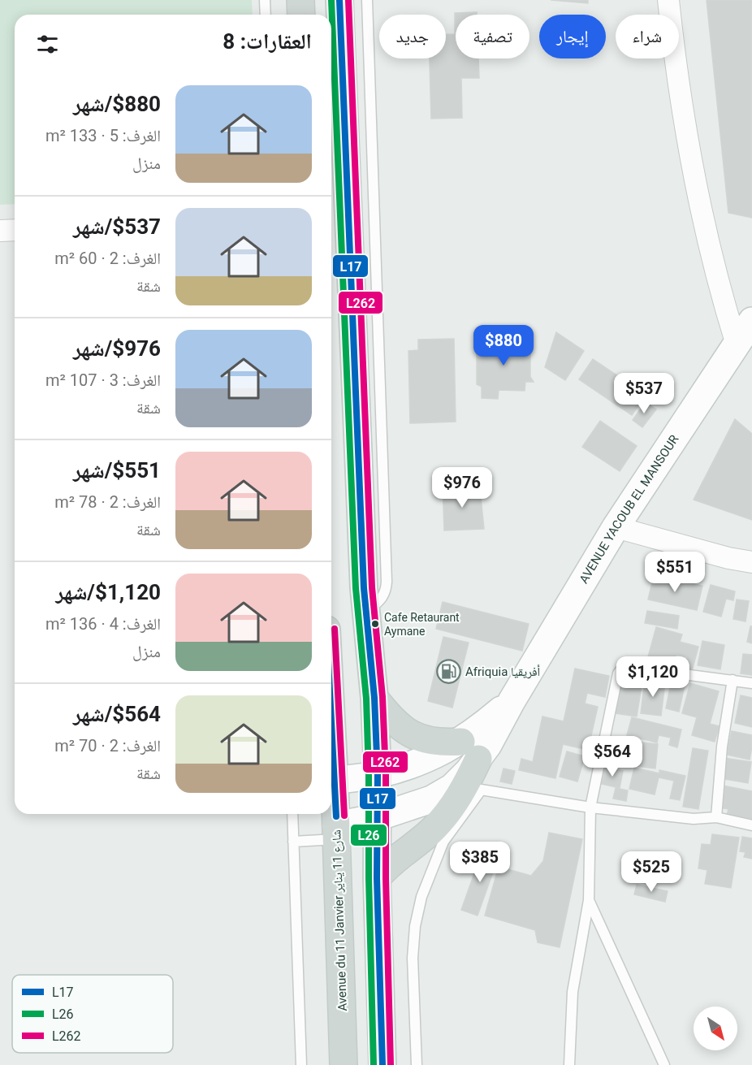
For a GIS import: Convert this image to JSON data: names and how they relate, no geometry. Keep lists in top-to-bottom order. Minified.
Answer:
{"streets":{"main road":["AVENUE YACOUB EL MANSOUR","Avenue du 11 Janvier شارع 11 يناير"]},"crossings":[["AVENUE YACOUB EL MANSOUR","Avenue du 11 Janvier شارع 11 يناير"]],"places":{"other":["Cafe Retaurant Aymane"],"fuel station":["Afriquia أفريقيا"]},"lines":["transit line L17","transit line L26","transit line L262"],"legend":["L17","L26","L262"],"north":"bottom right","page":{"chip":["شراء","إيجار","تصفية","جديد"],"heading":"العقارات: 8","list":[{"name":"$880/شهر","note":"الغرف: 5 · 133 m² · منزل"},{"name":"$537/شهر","note":"الغرف: 2 · 60 m² · شقة"},{"name":"$976/شهر","note":"الغرف: 3 · 107 m² · شقة"},{"name":"$551/شهر","note":"الغرف: 2 · 78 m² · شقة"},{"name":"$1,120/شهر","note":"الغرف: 4 · 136 m² · منزل"},{"name":"$564/شهر","note":"الغرف: 2 · 70 m² · شقة"}],"price":["$880","$537","$976","$551","$1,120","$564","$385","$525"]}}
